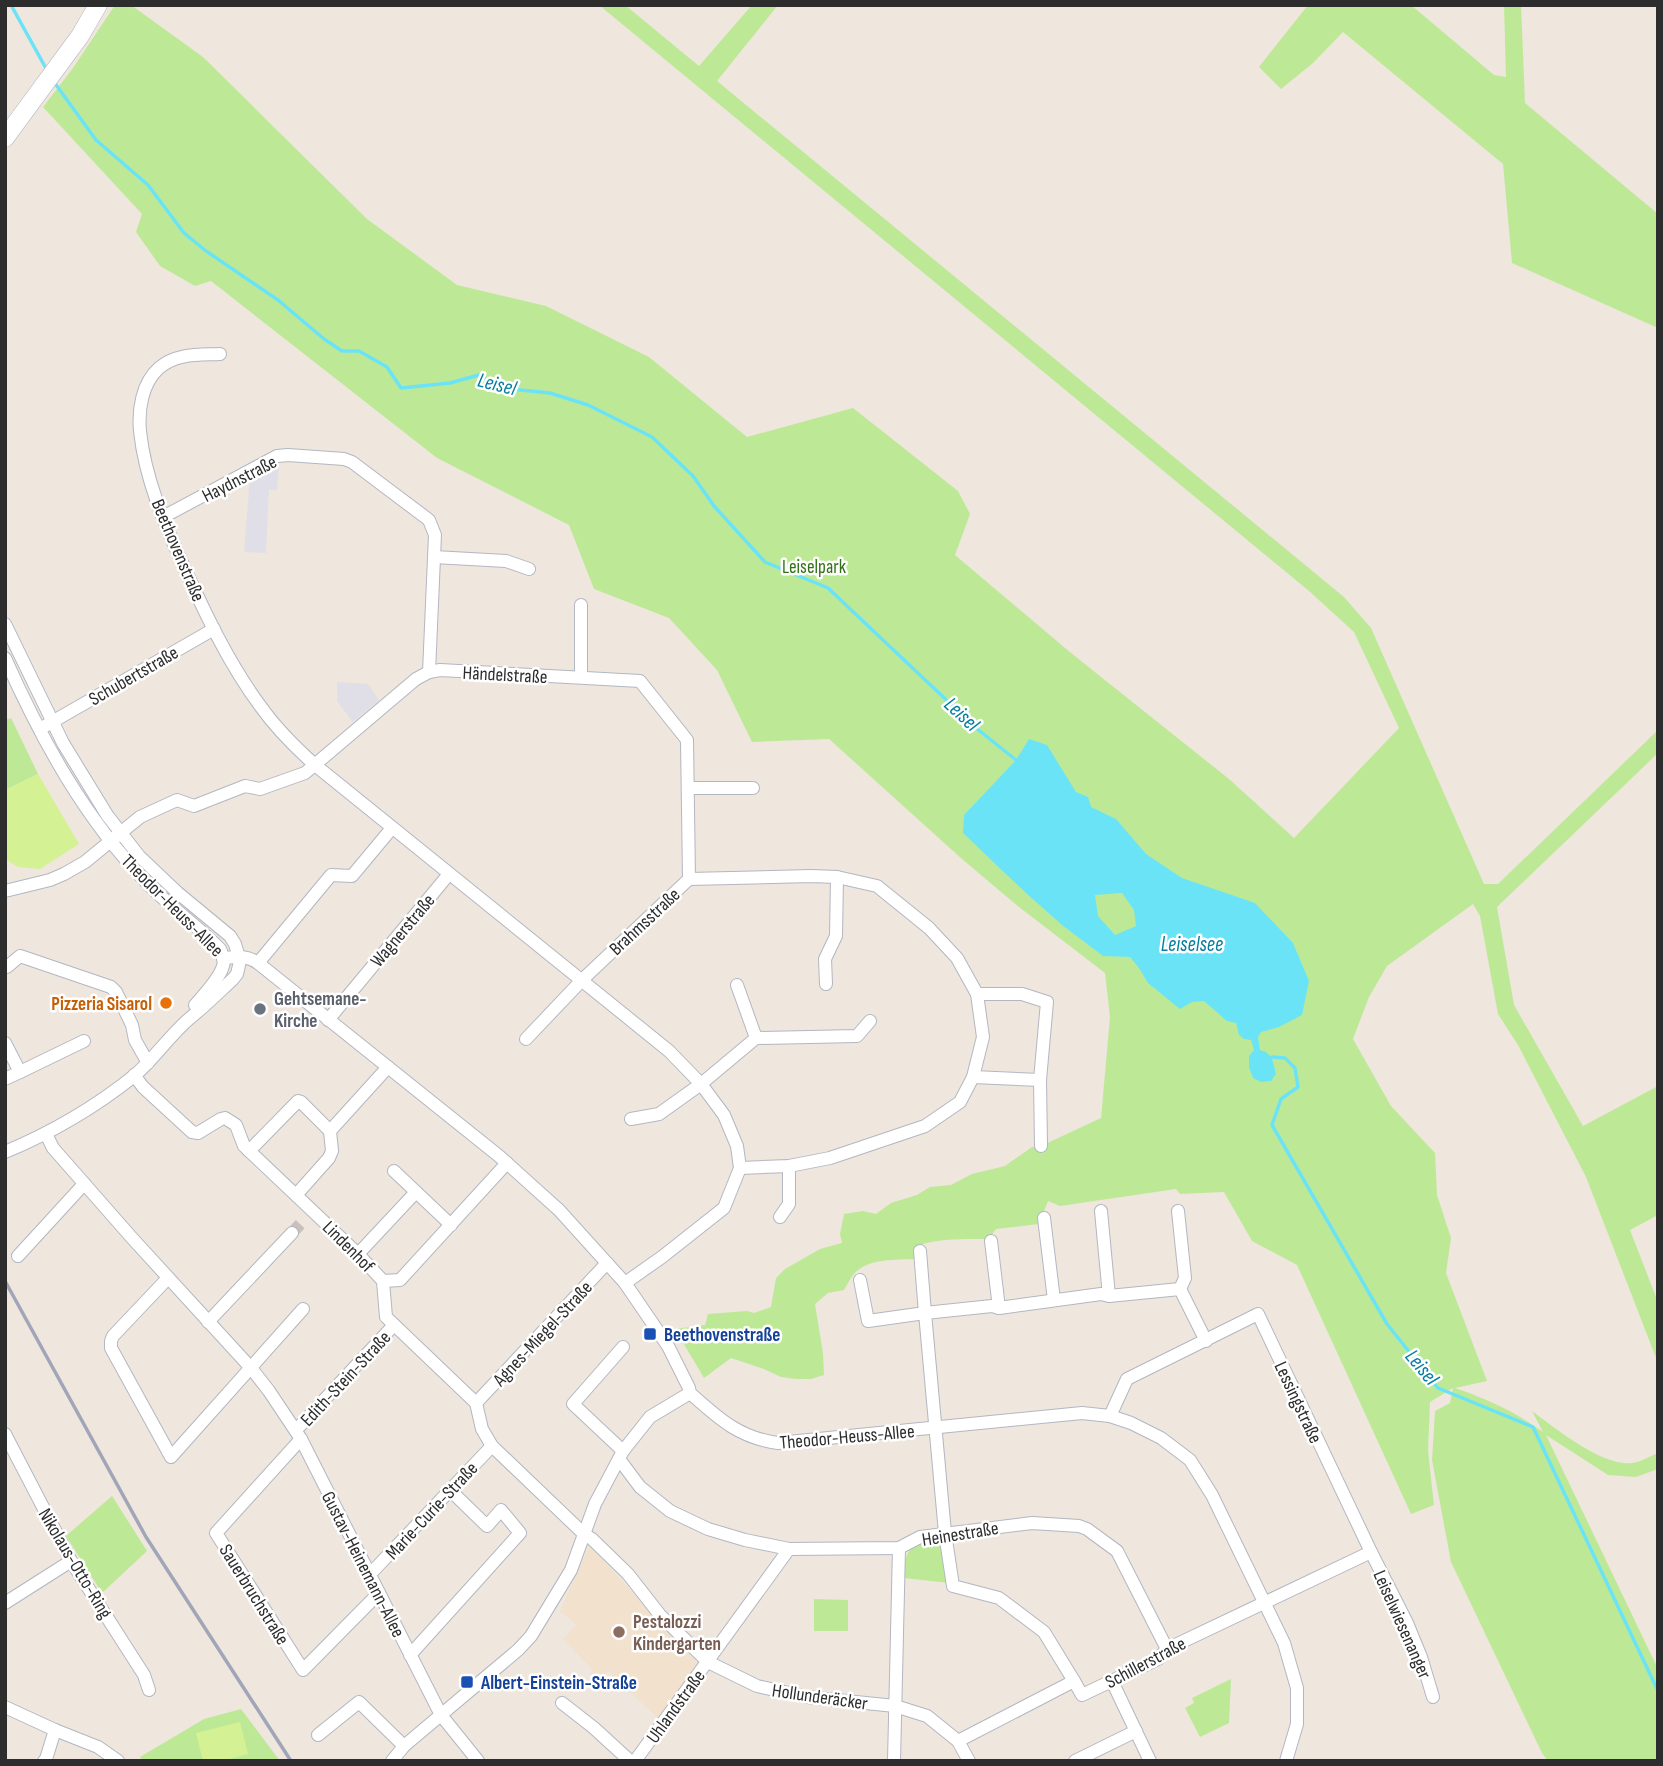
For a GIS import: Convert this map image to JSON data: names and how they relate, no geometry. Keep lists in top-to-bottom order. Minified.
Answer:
{"streets":{"street":["Haydnstraße","Beethovenstraße","Händelstraße","Schubertstraße","Theodor-Heuss-Allee","Brahmsstraße","Wagnerstraße","Lindenhof","Agnes-Miegel-Straße","Edith-Stein-Straße","Lessingstraße","Marie-Curie-Straße","Heinestraße","Nikolaus-Otto-Ring","Gustav-Heinemann-Allee","Sauerbruchstraße","Leiselwiesenanger","Schillerstraße","Hollunderäcker","Uhlandstraße"]},"crossings":[["Haydnstraße","Beethovenstraße"],["Haydnstraße","Händelstraße"],["Beethovenstraße","Schubertstraße"],["Beethovenstraße","Brahmsstraße"],["Beethovenstraße","Wagnerstraße"],["Händelstraße","Brahmsstraße"],["Schubertstraße","Theodor-Heuss-Allee"],["Theodor-Heuss-Allee","Wagnerstraße"],["Theodor-Heuss-Allee","Agnes-Miegel-Straße"],["Theodor-Heuss-Allee","Lessingstraße"],["Theodor-Heuss-Allee","Schillerstraße"],["Lindenhof","Agnes-Miegel-Straße"],["Lindenhof","Edith-Stein-Straße"],["Lindenhof","Marie-Curie-Straße"],["Lindenhof","Hollunderäcker"],["Edith-Stein-Straße","Gustav-Heinemann-Allee"],["Edith-Stein-Straße","Sauerbruchstraße"],["Lessingstraße","Leiselwiesenanger"],["Marie-Curie-Straße","Gustav-Heinemann-Allee"],["Heinestraße","Schillerstraße"],["Heinestraße","Hollunderäcker"],["Gustav-Heinemann-Allee","Sauerbruchstraße"],["Schillerstraße","Hollunderäcker"],["Hollunderäcker","Uhlandstraße"]],"water":["Leisel","Leiselsee"],"parks":["Leiselpark"],"places":{"other":["Pizzeria Sisarol","Gehtsemane- Kirche","Pestalozzi Kindergarten"],"transit":["Beethovenstraße","Albert-Einstein-Straße"]}}
